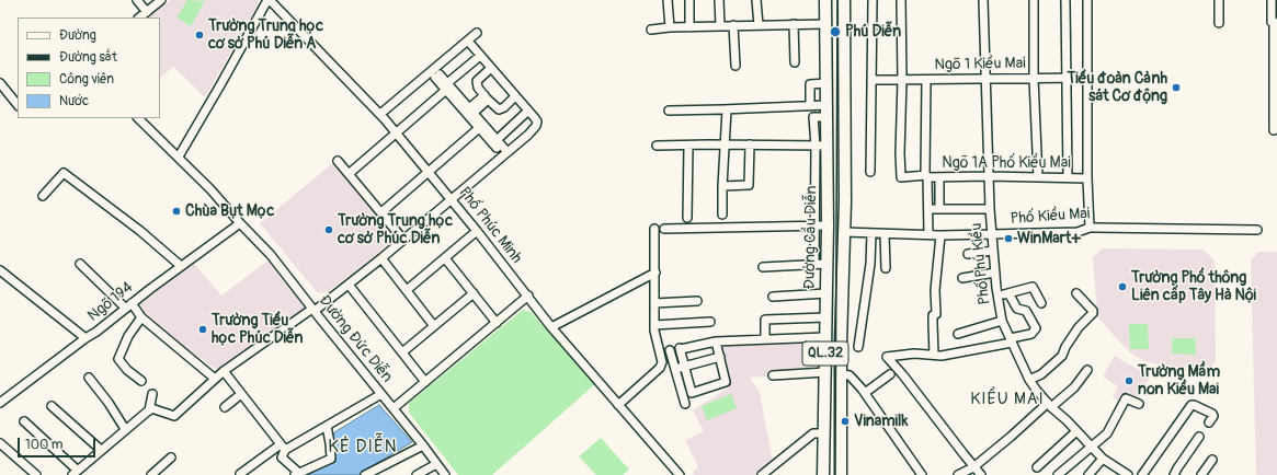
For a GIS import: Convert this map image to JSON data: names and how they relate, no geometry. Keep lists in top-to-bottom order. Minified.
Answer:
{"streets":{"highway":["Đường Cầu Diễn","QL.32"],"street":["Ngõ 1 Kiều Mai","Ngõ 1A Phố Kiều Mai","Phố Kiều Mai","Phố Phúc Minh","Phố Phú Kiều","Ngõ 194","Đường Đức Diễn"]},"crossings":[["Ngõ 1 Kiều Mai","Ngõ 1A Phố Kiều Mai"],["Ngõ 1 Kiều Mai","Phố Phú Kiều"],["Ngõ 1A Phố Kiều Mai","Phố Phú Kiều"],["Phố Kiều Mai","Đường Cầu Diễn"],["Phố Kiều Mai","Phố Phú Kiều"],["Ngõ 194","Đường Đức Diễn"]],"districts":["KIỀU MAI","KẺ DIỄN"],"places":["Phú Diễn","Trường Trung học cơ sở Phú Diễn A","Tiểu đoàn Cảnh sát Cơ động","Chùa Bụt Mọc","Trường Trung học cơ sở Phúc Diễn","WinMart+","Trường Phổ thông Liên cấp Tây Hà Nội","Trường Tiểu học Phúc Diễn","Trường Mầm non Kiều Mai","Vinamilk"],"legend":["Đường","Đường sắt","Công viên","Nước"],"scale_bar":"100 m"}
